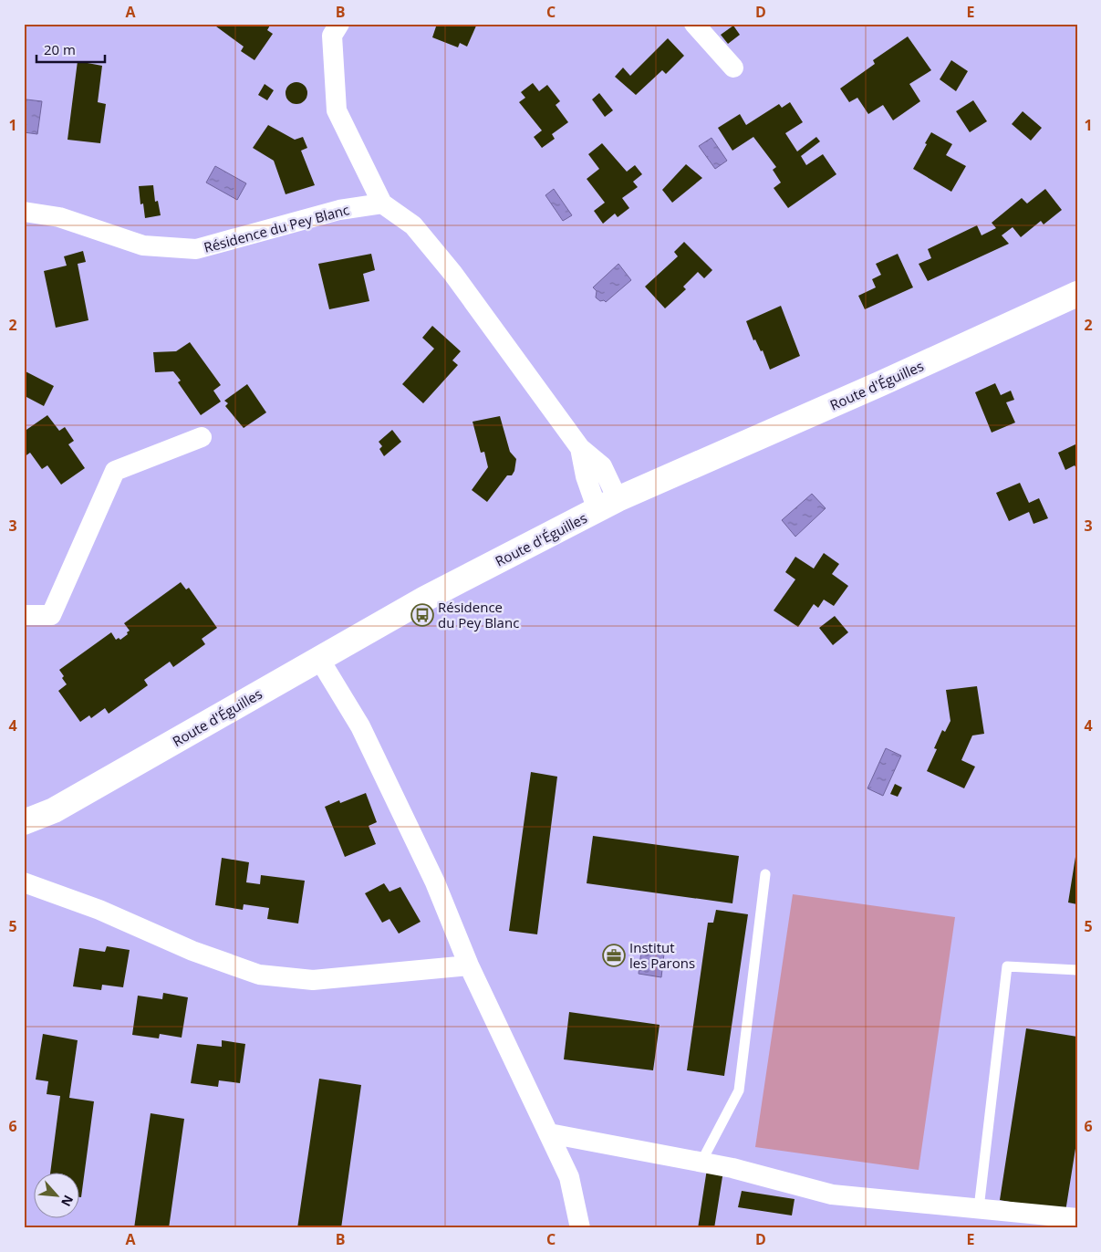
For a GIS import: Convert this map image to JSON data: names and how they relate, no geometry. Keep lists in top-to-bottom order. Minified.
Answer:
{"streets":{"street":["Résidence du Pey Blanc","Route d'Éguilles"]},"places":{"bus stop":["Résidence du Pey Blanc"],"office":["Institut les Parons"]},"scale_bar":"20 m","north":"bottom right","grid":{"columns":["A","B","C","D","E"],"rows":["1","2","3","4","5","6"]}}
